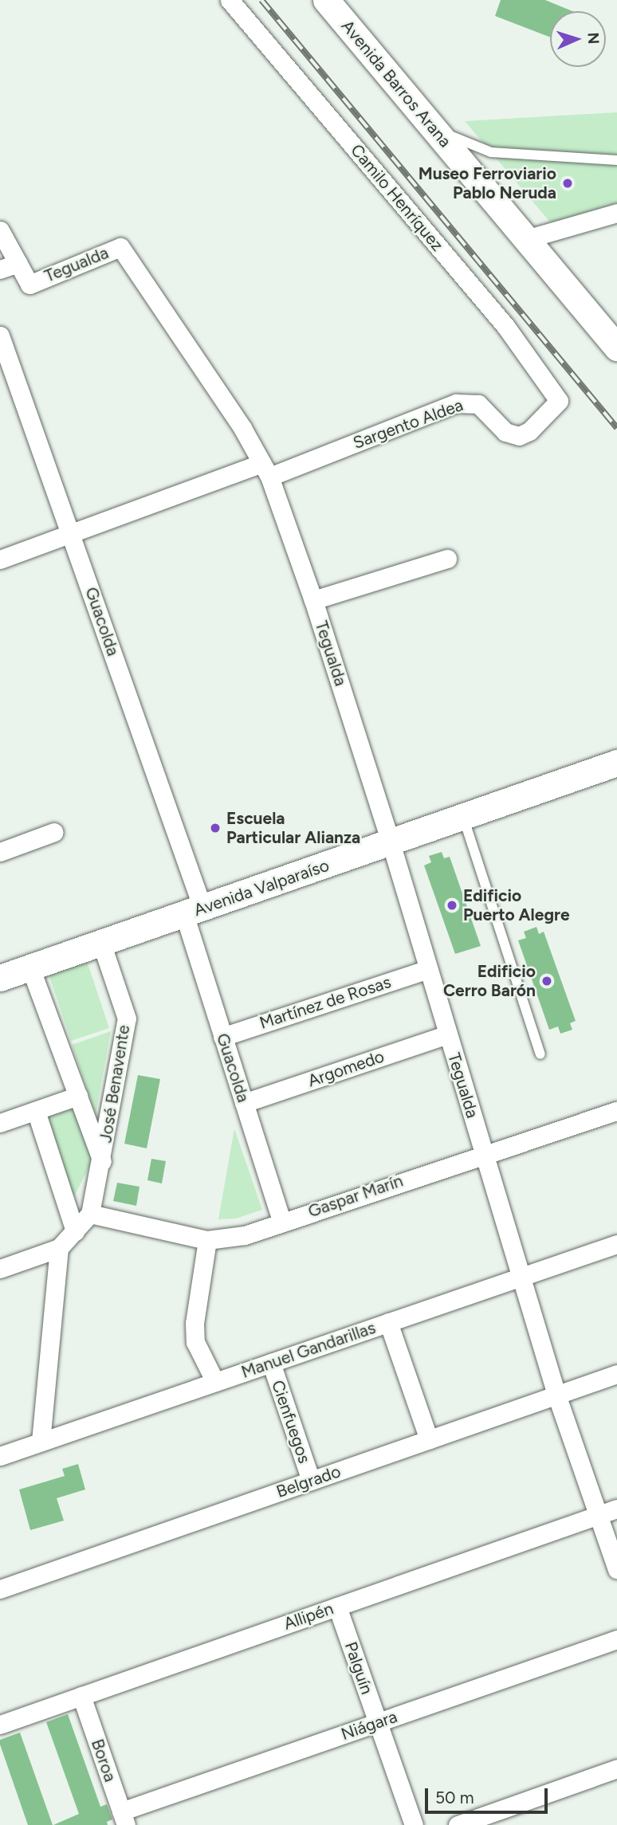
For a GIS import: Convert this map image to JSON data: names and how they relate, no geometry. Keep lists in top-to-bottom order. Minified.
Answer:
{"streets":{"main road":["Avenida Barros Arana","Avenida Valparaíso"],"street":["Camilo Henríquez","Tegualda","Sargento Aldea","Guacolda","Martínez de Rosas","Argomedo","José Benavente","Gaspar Marín","Manuel Gandarillas","Cienfuegos","Belgrado","Allipén","Palguín","Niágara","Boroa"]},"crossings":[["Camilo Henríquez","Sargento Aldea"],["Tegualda","Sargento Aldea"],["Tegualda","Avenida Valparaíso"],["Tegualda","Martínez de Rosas"],["Tegualda","Argomedo"],["Tegualda","Gaspar Marín"],["Tegualda","Manuel Gandarillas"],["Tegualda","Belgrado"],["Tegualda","Allipén"],["Sargento Aldea","Guacolda"],["Guacolda","Avenida Valparaíso"],["Guacolda","Martínez de Rosas"],["Guacolda","Argomedo"],["Guacolda","Gaspar Marín"],["Avenida Valparaíso","José Benavente"],["José Benavente","Gaspar Marín"],["Manuel Gandarillas","Cienfuegos"],["Cienfuegos","Belgrado"],["Allipén","Palguín"],["Allipén","Boroa"],["Palguín","Niágara"],["Niágara","Boroa"]],"places":["Museo Ferroviario Pablo Neruda","Escuela Particular Alianza","Edificio Puerto Alegre","Edificio Cerro Barón"],"scale_bar":"50 m","north":"right"}
